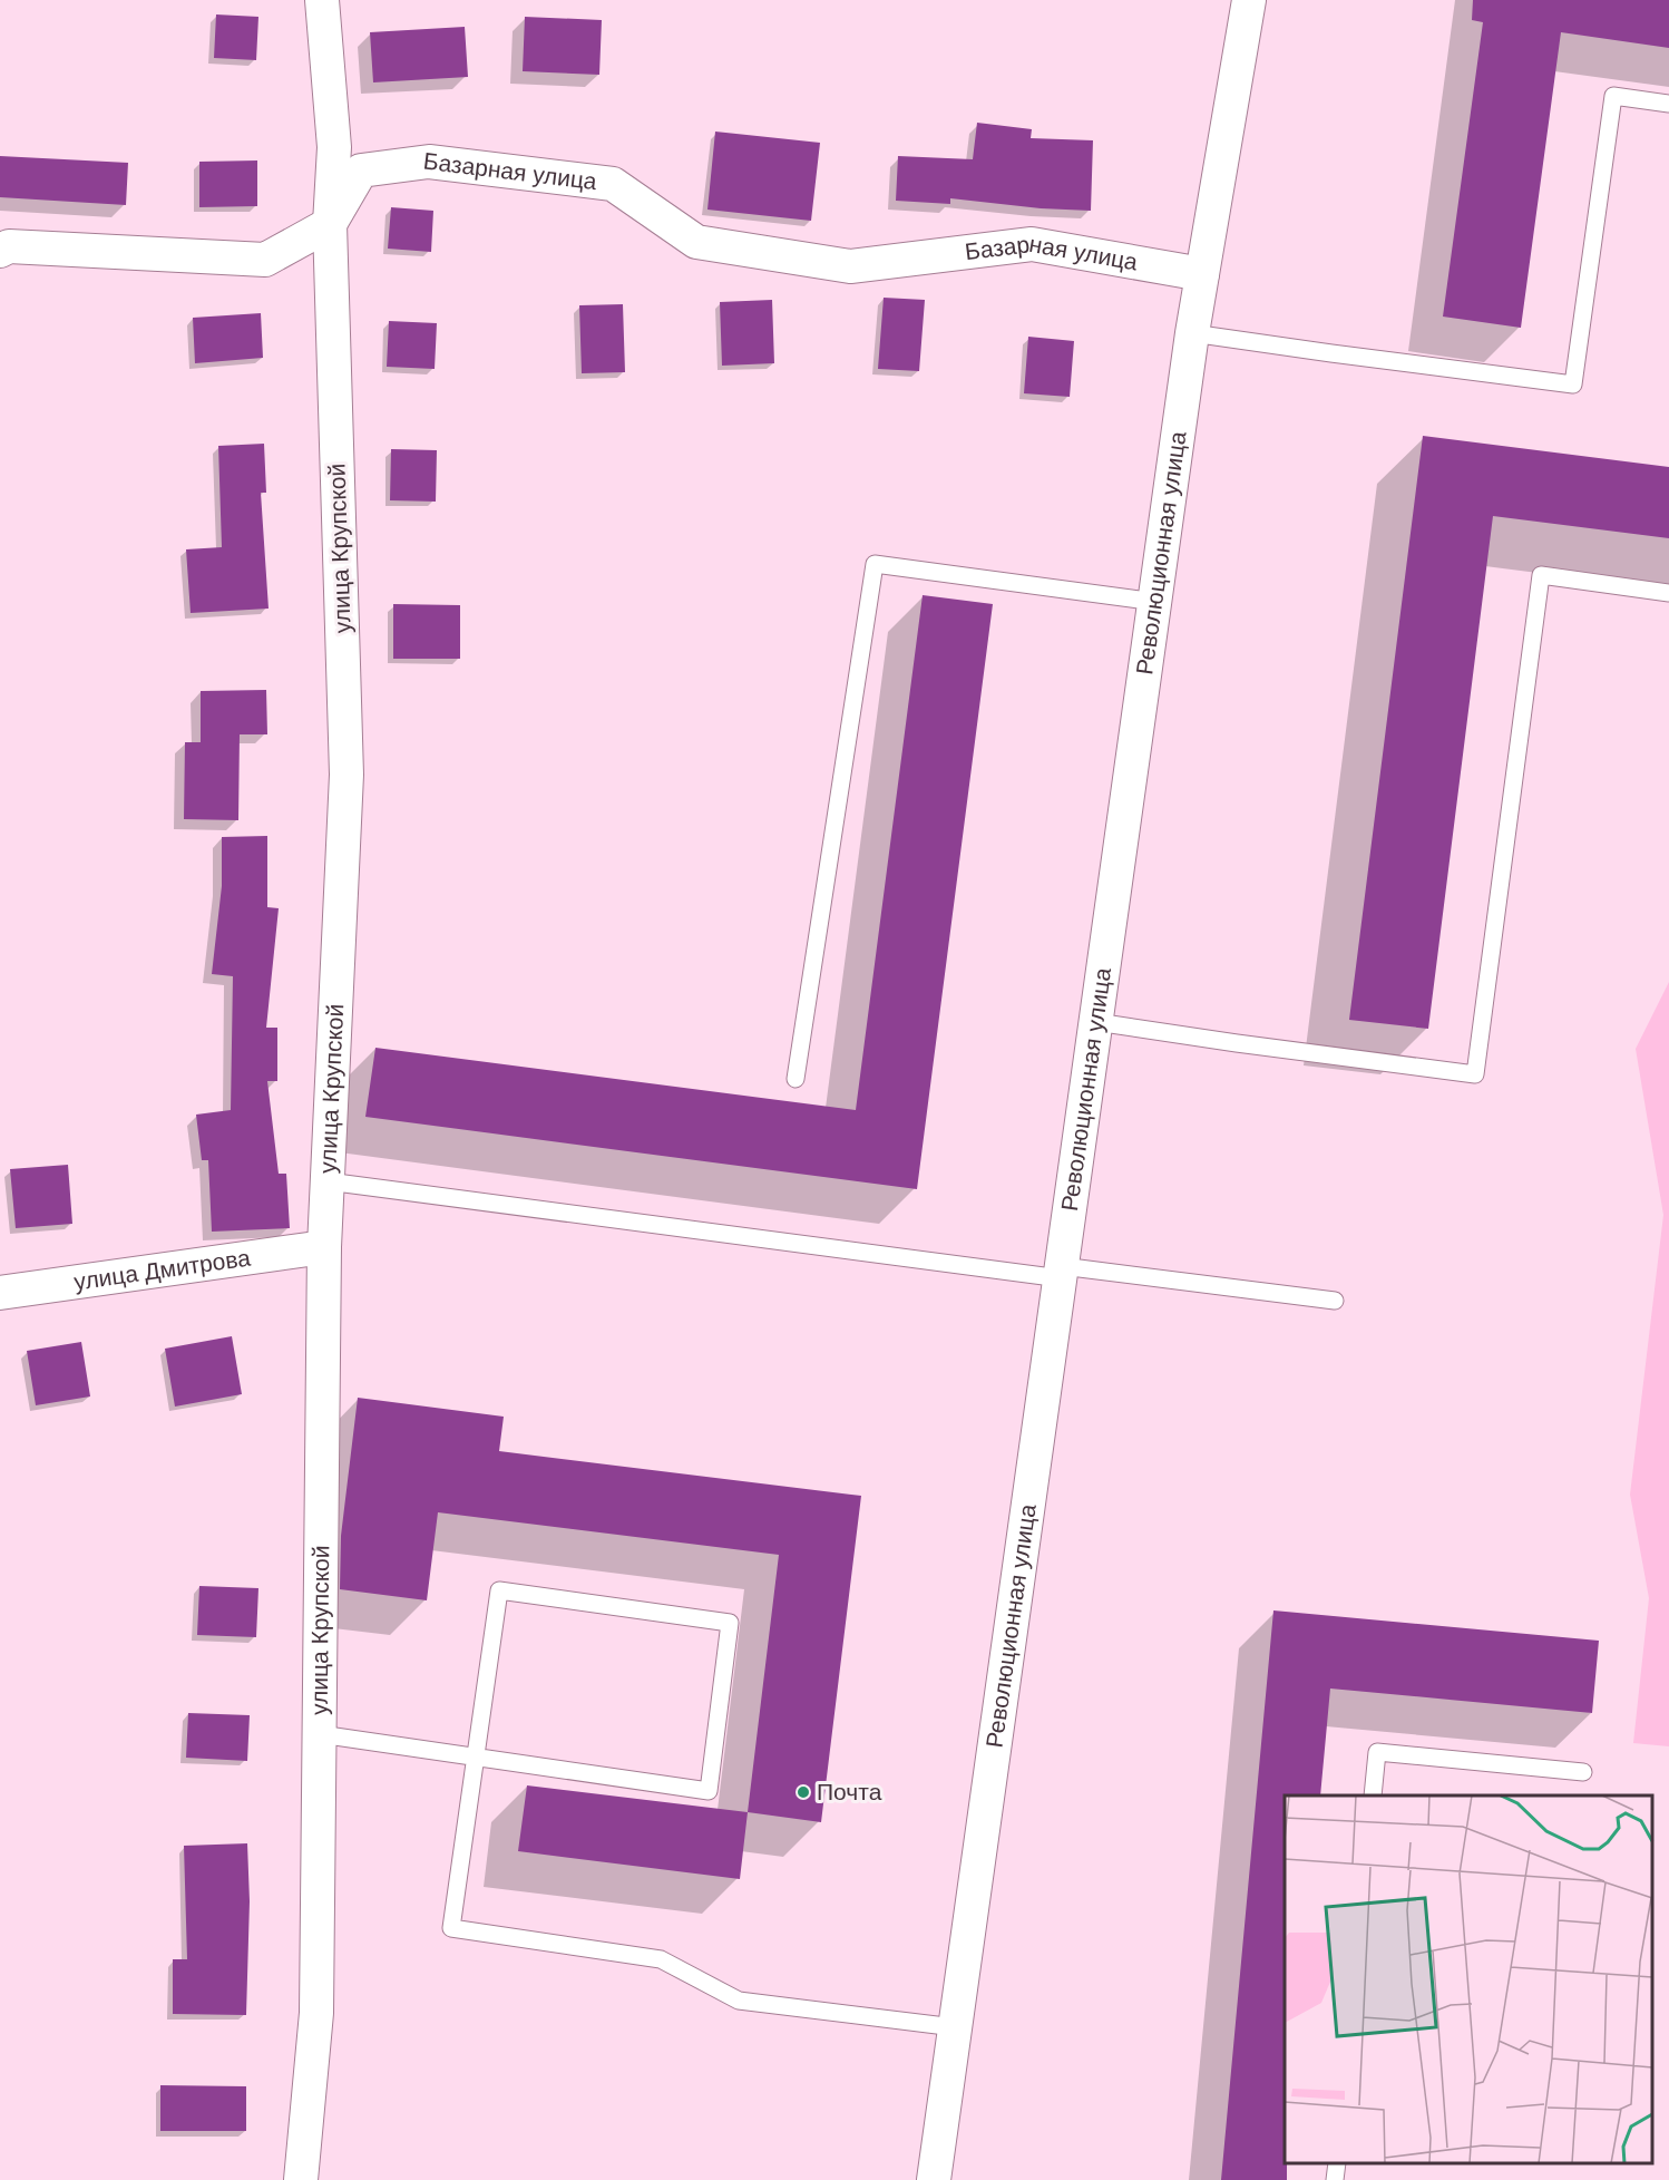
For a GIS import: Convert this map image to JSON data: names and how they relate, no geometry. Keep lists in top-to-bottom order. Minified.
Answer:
{"streets":{"street":["Базарная улица","улица Крупской","Революционная улица","улица Дмитрова"]},"crossings":[["Базарная улица","улица Крупской"],["Базарная улица","Революционная улица"],["улица Крупской","улица Дмитрова"]],"places":["Почта"]}
